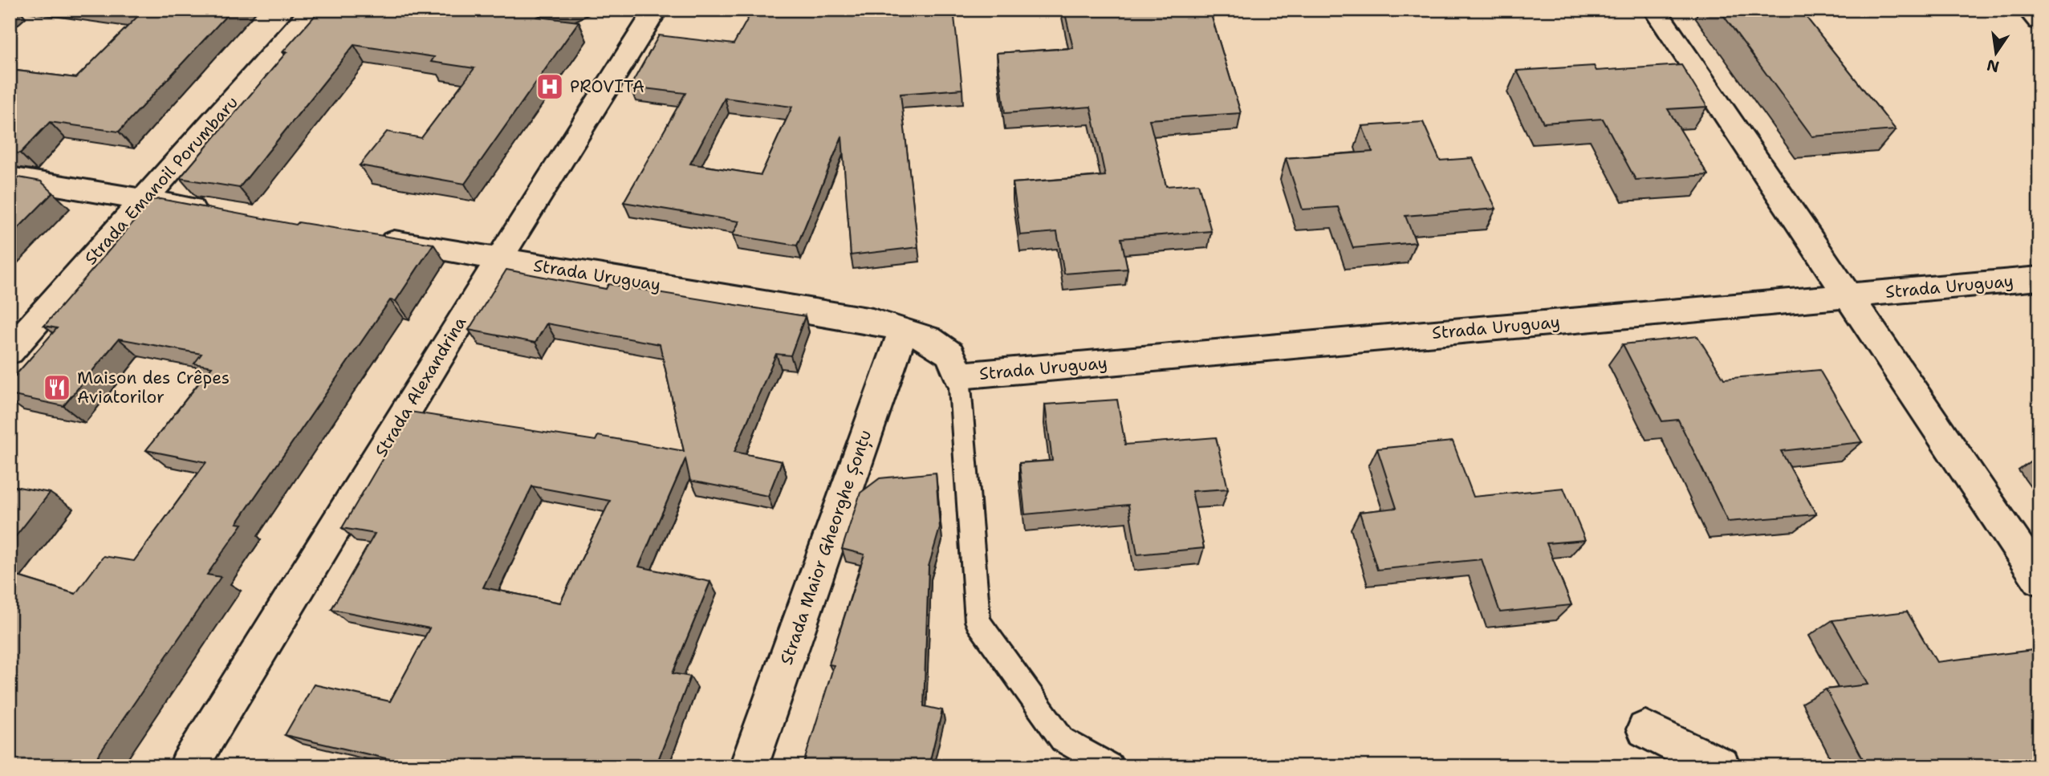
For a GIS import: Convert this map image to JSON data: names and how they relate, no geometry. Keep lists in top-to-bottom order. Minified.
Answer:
{"streets":{"street":["Strada Emanoil Porumbaru","Strada Uruguay","Strada Alexandrina","Strada Maior Gheorghe Șonțu"]},"crossings":[["Strada Uruguay","Strada Alexandrina"],["Strada Uruguay","Strada Maior Gheorghe Șonțu"]],"places":{"hospital":["PROVITA"],"restaurant":["Maison des Crêpes Aviatorilor"]},"north":"bottom"}
